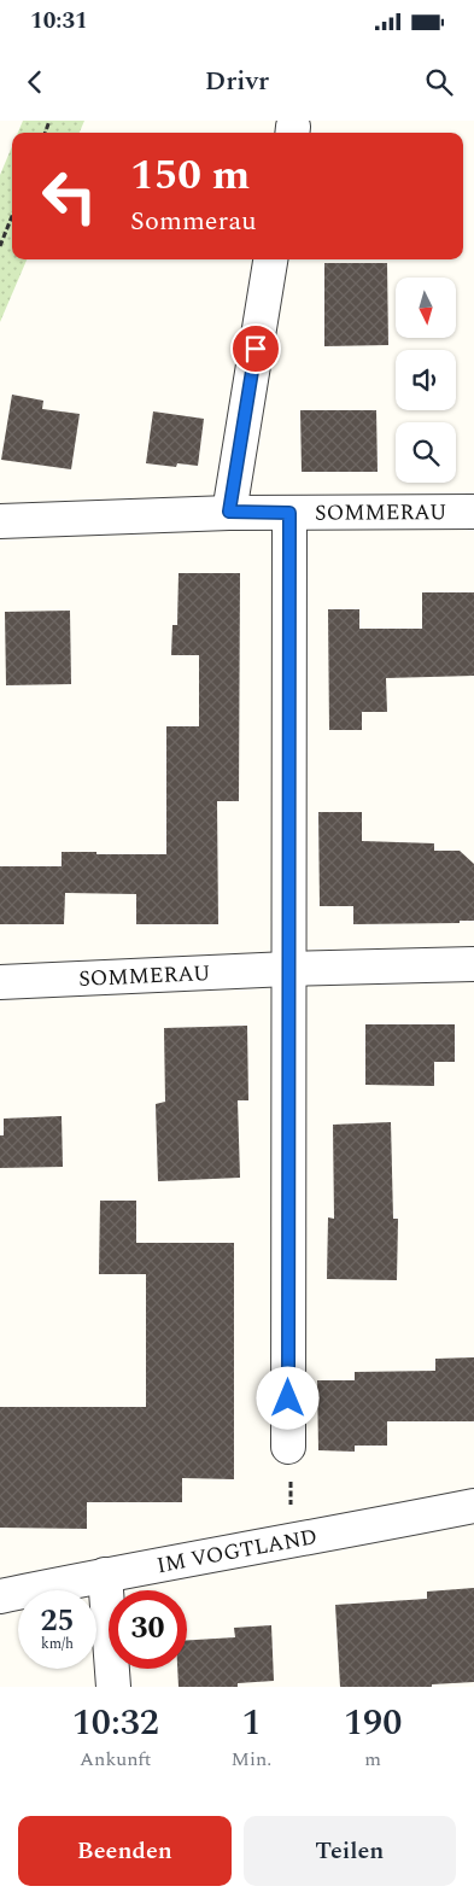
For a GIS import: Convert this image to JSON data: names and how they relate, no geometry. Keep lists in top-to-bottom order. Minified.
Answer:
{"streets":{"street":["SOMMERAU","IM VOGTLAND"]},"north":"bottom","page":{"status":"10:31","header":"Drivr","turn":["150 m","Sommerau"],"speed":"25 km/h","limit":"30","eta":["10:32","Ankunft","1","Min.","190","m"],"buttons":["Beenden","Teilen"]}}
